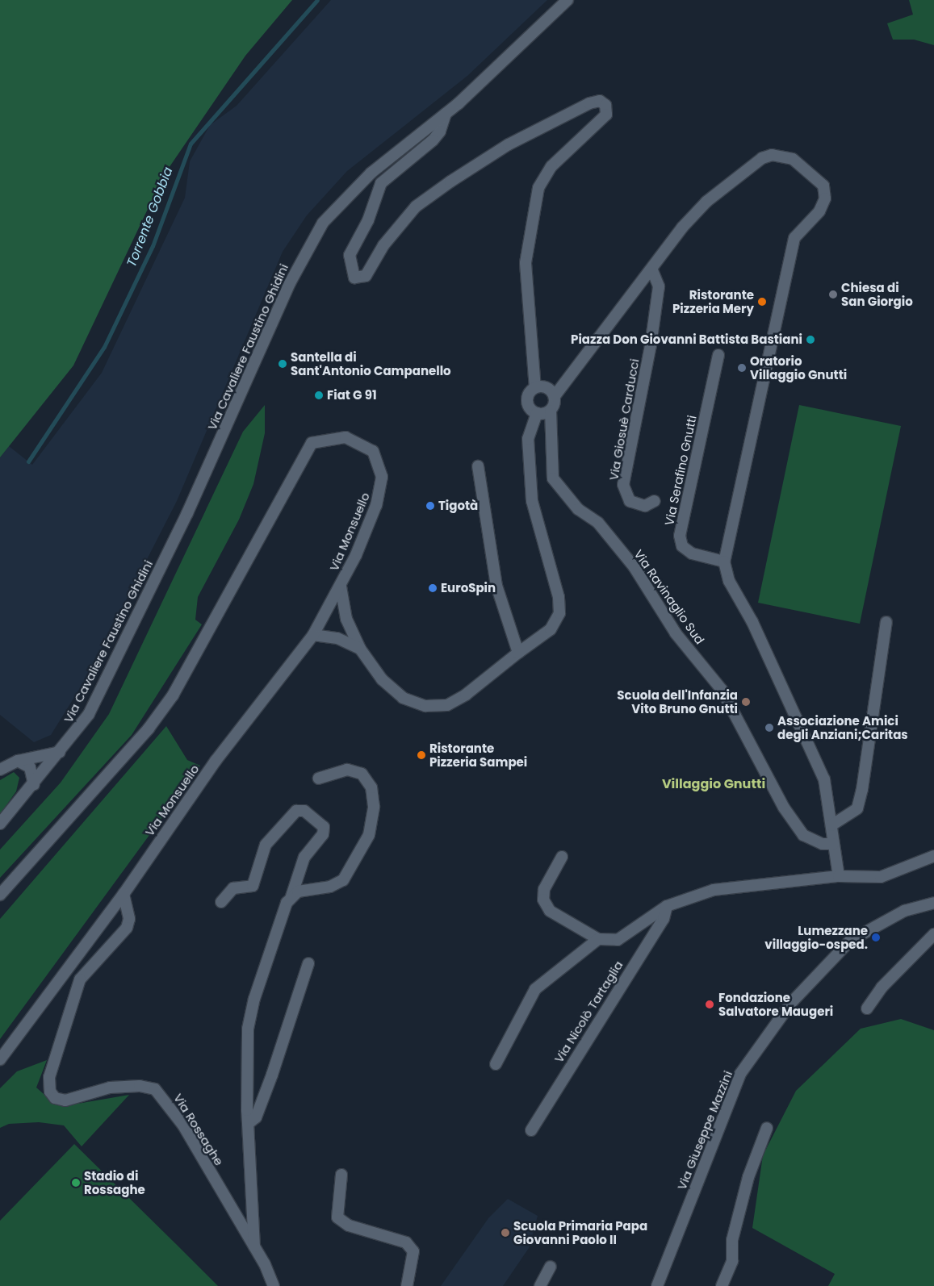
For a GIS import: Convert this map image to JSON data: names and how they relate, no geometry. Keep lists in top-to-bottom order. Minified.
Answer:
{"streets":{"street":["Via Cavaliere Faustino Ghidini","Via Giosuè Carducci","Via Serafino Gnutti","Via Monsuello","Via Ravinaglio Sud","Via Nicolò Tartaglia","Via Rossaghe","Via Giuseppe Mazzini"]},"crossings":[["Via Monsuello","Via Rossaghe"]],"districts":["Villaggio Gnutti"],"water":["Torrente Gobbia"],"places":["Chiesa di San Giorgio","Ristorante Pizzeria Mery","Piazza Don Giovanni Battista Bastiani","Santella di Sant'Antonio Campanello","Oratorio Villaggio Gnutti","Fiat G 91","Tigotà","EuroSpin","Scuola dell'Infanzia Vito Bruno Gnutti","Associazione Amici degli Anziani;Caritas","Ristorante Pizzeria Sampei","Lumezzane villaggio-osped.","Fondazione Salvatore Maugeri","Stadio di Rossaghe","Scuola Primaria Papa Giovanni Paolo II"]}
